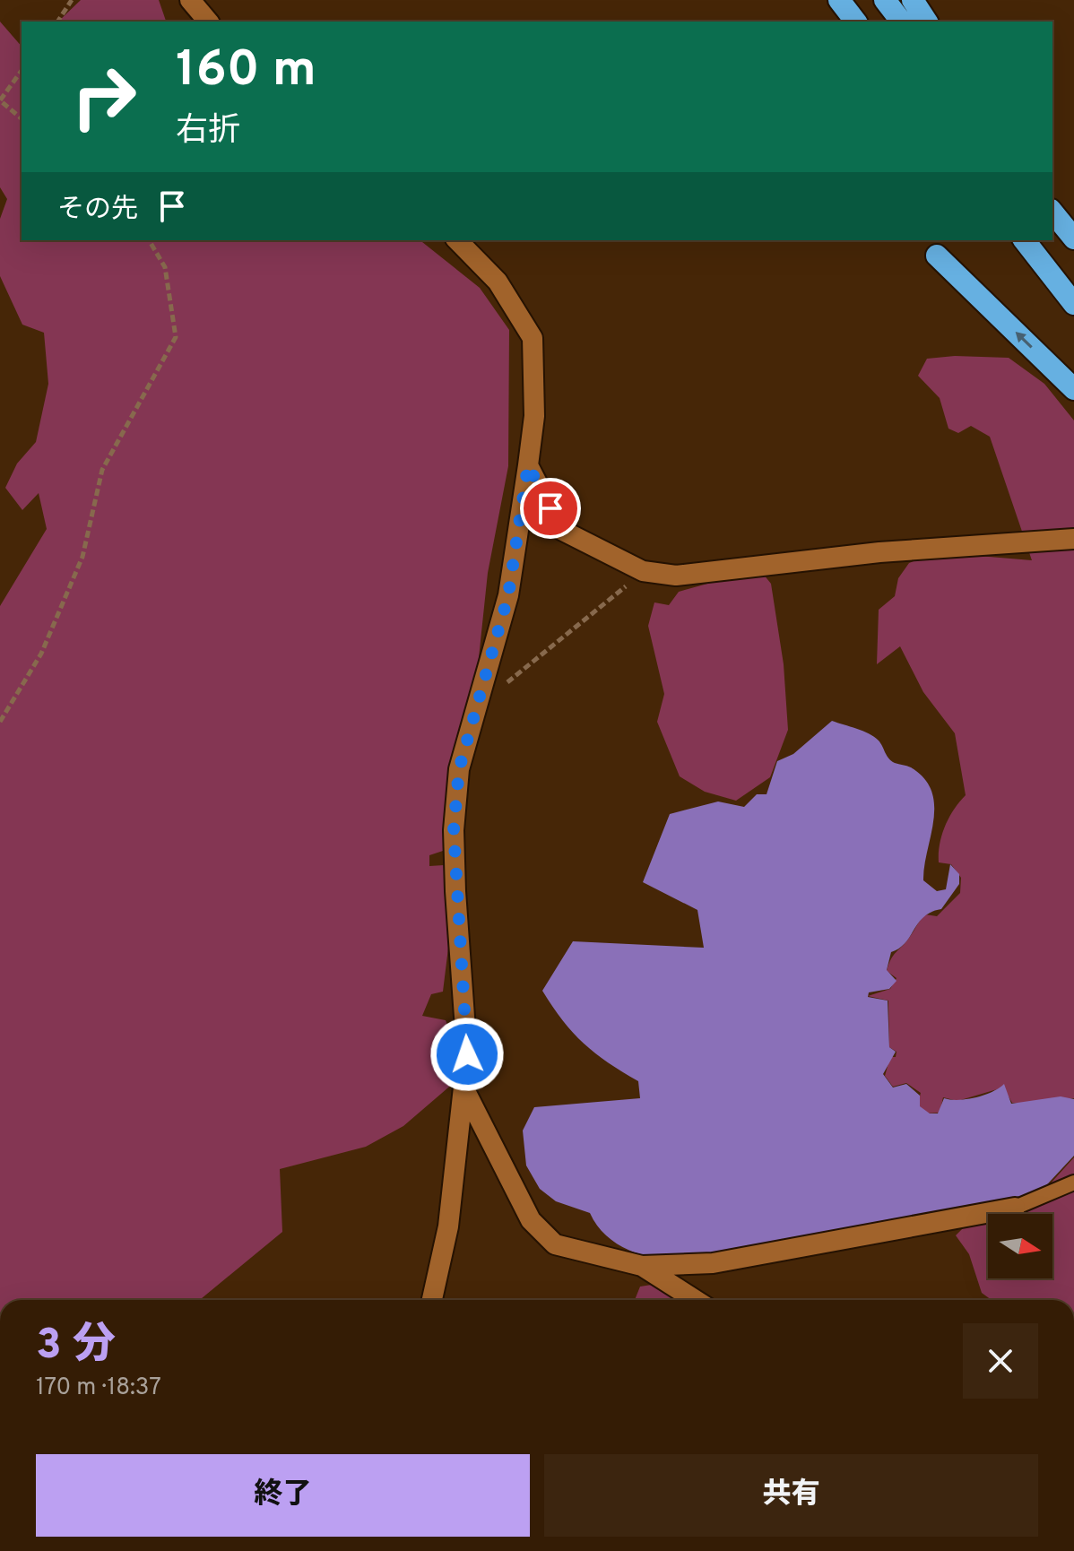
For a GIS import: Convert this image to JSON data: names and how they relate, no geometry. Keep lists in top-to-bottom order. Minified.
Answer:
{"north":"right","page":{"turn":["160 m","右折"],"then":"その先","heading":["3 分","170 m · 18:37"],"buttons":["終了","共有"]}}
